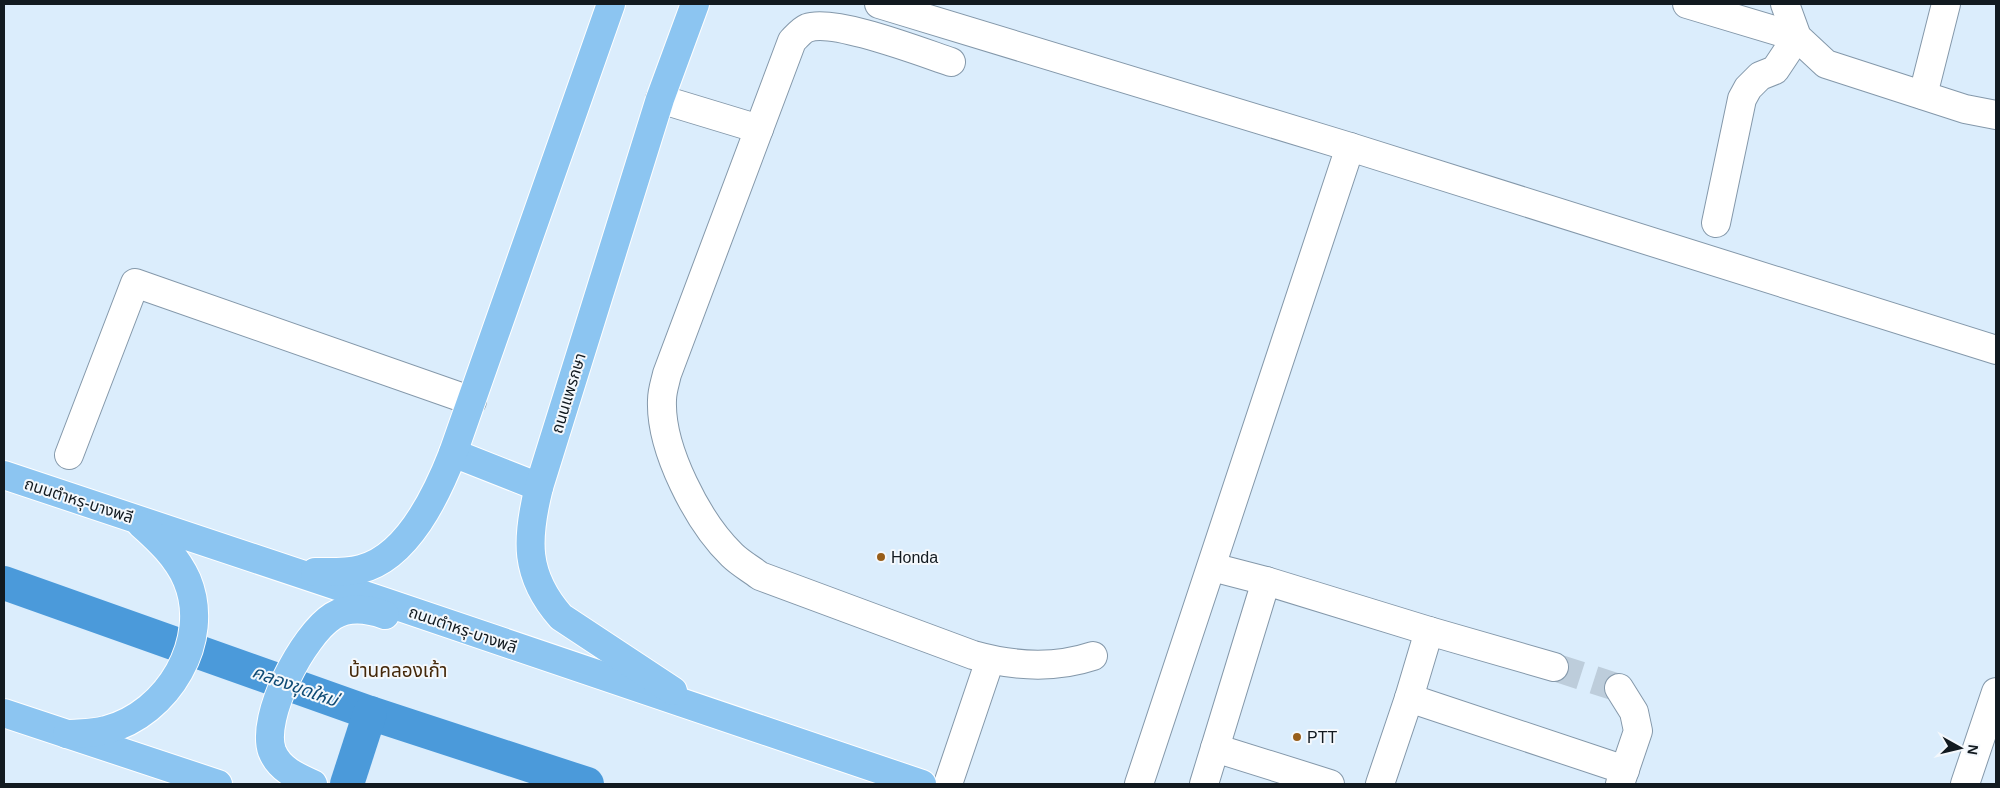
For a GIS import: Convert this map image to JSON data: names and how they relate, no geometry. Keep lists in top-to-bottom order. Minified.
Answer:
{"streets":{"main road":["ถนนแพรกษา","ถนนตำหรุ-บางพลี"]},"crossings":[["ถนนแพรกษา","ถนนตำหรุ-บางพลี"]],"districts":["บ้านคลองเก้า"],"water":["คลองขุดใหม่"],"places":["Honda","PTT"],"north":"right"}
